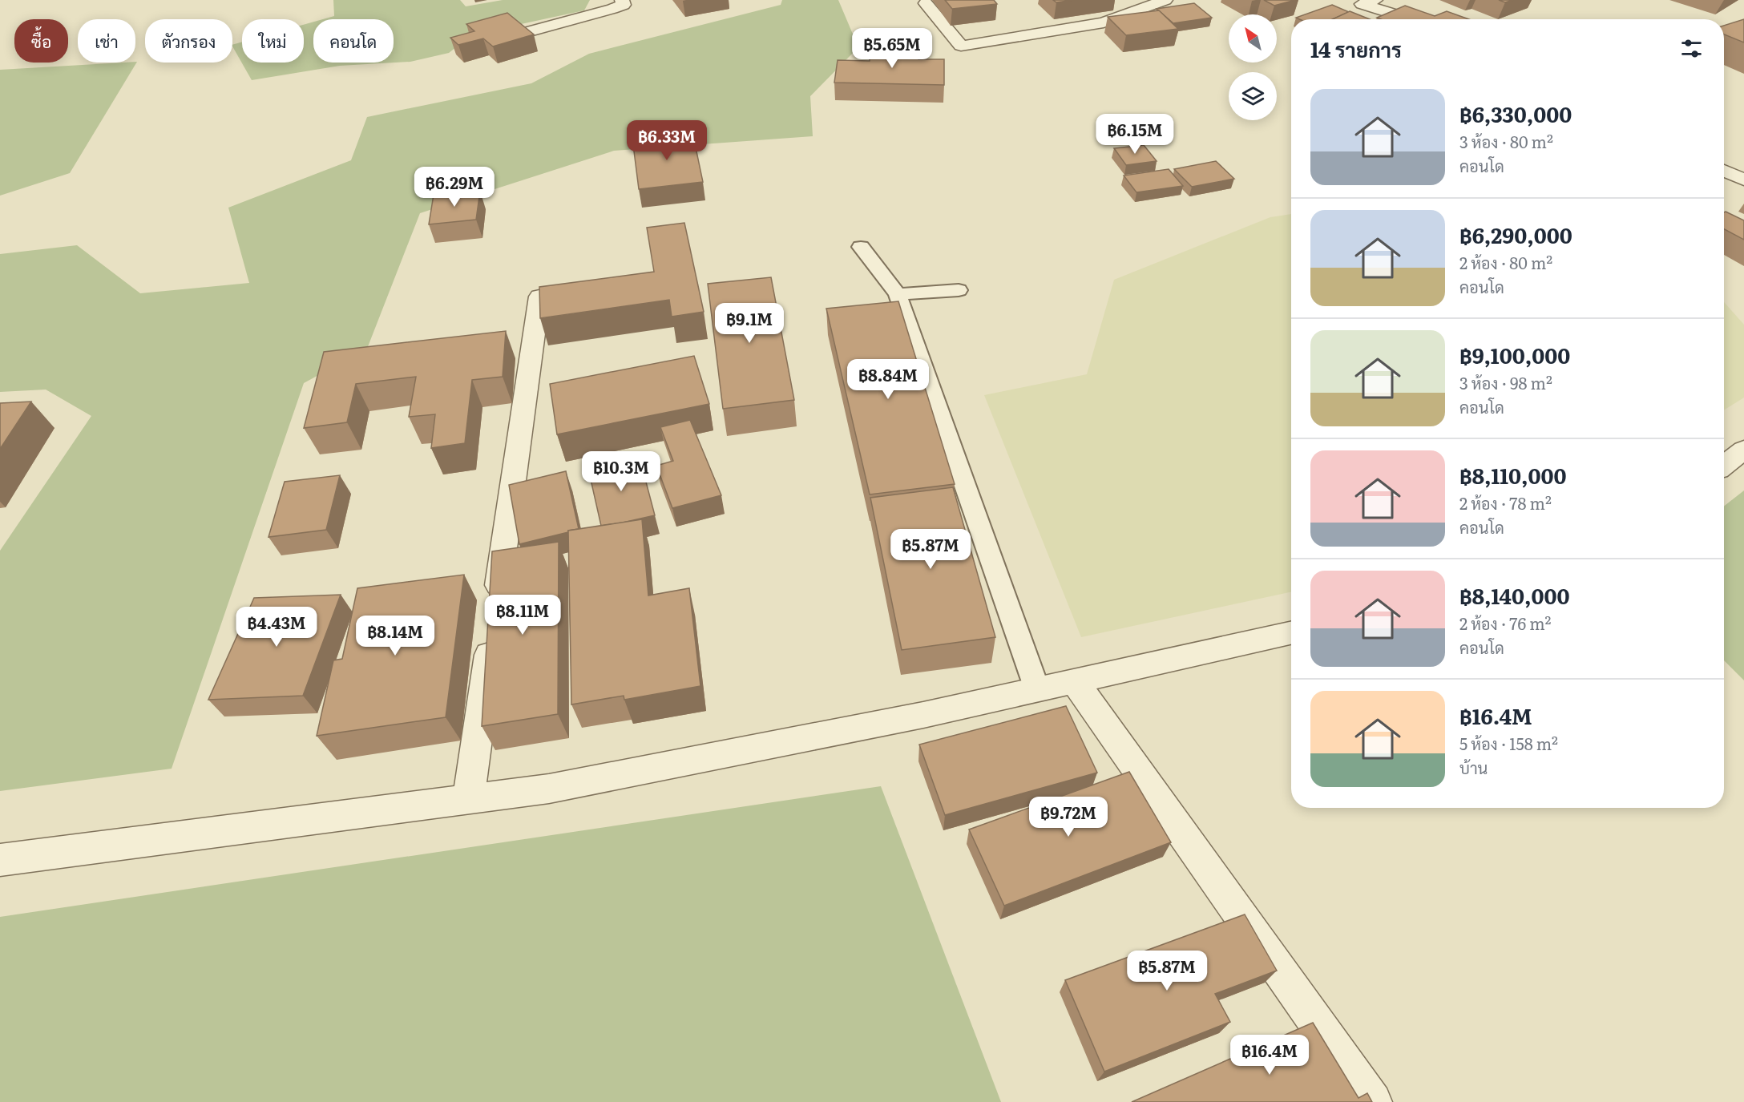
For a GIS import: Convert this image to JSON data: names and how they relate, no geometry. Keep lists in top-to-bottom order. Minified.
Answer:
{"north":"top left","page":{"chip":["ซื้อ","เช่า","ตัวกรอง","ใหม่","คอนโด"],"heading":"14 รายการ","price":["฿5.65M","฿6.15M","฿6.33M","฿6.29M","฿9.1M","฿8.84M","฿10.3M","฿5.87M","฿8.11M","฿4.43M","฿8.14M","฿9.72M","฿5.87M","฿16.4M"],"list":[{"name":"฿6,330,000","note":"3 ห้อง · 80 m² · คอนโด"},{"name":"฿6,290,000","note":"2 ห้อง · 80 m² · คอนโด"},{"name":"฿9,100,000","note":"3 ห้อง · 98 m² · คอนโด"},{"name":"฿8,110,000","note":"2 ห้อง · 78 m² · คอนโด"},{"name":"฿8,140,000","note":"2 ห้อง · 76 m² · คอนโด"},{"name":"฿16.4M","note":"5 ห้อง · 158 m² · บ้าน"}]}}
